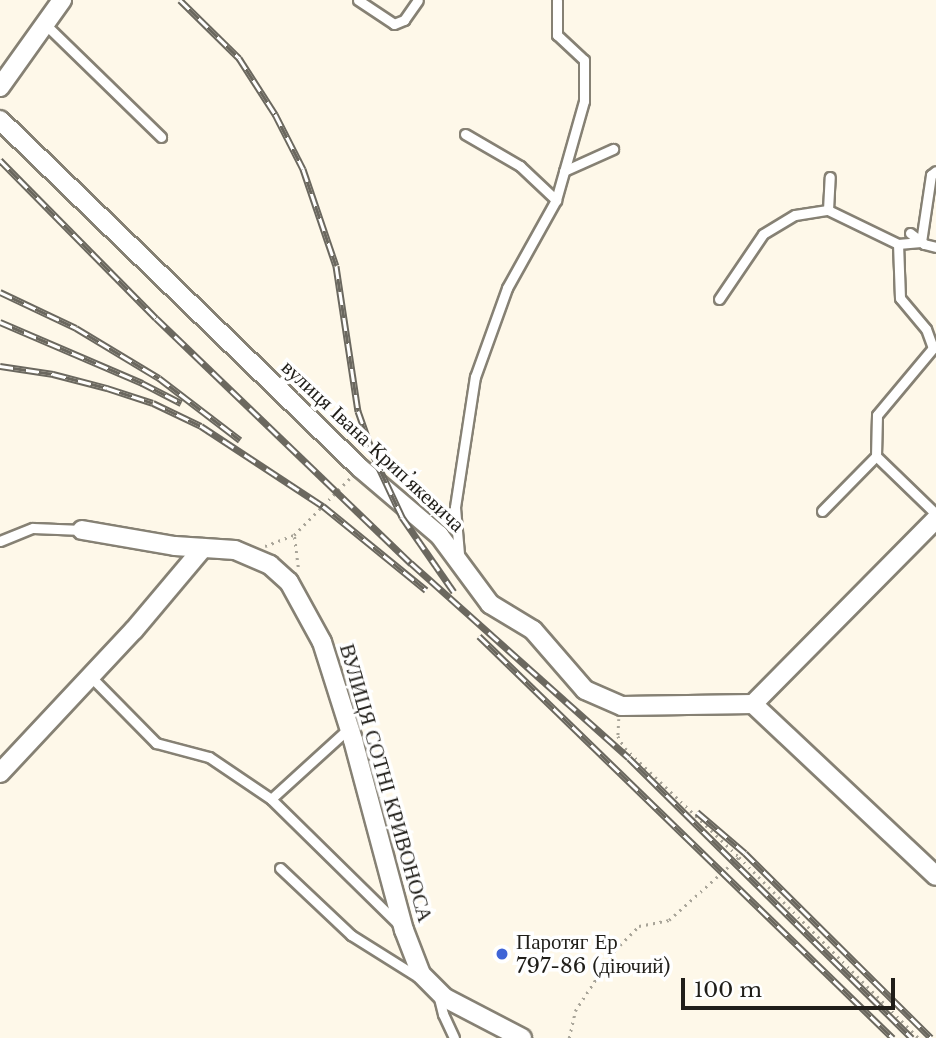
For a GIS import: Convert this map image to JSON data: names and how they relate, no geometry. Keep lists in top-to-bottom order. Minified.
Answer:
{"streets":{"street":["вулиця Івана Крипʼякевича","ВУЛИЦЯ СОТНІ КРИВОНОСА"]},"places":["Паротяг Ер 797-86 (діючий)"],"scale_bar":"100 m"}
